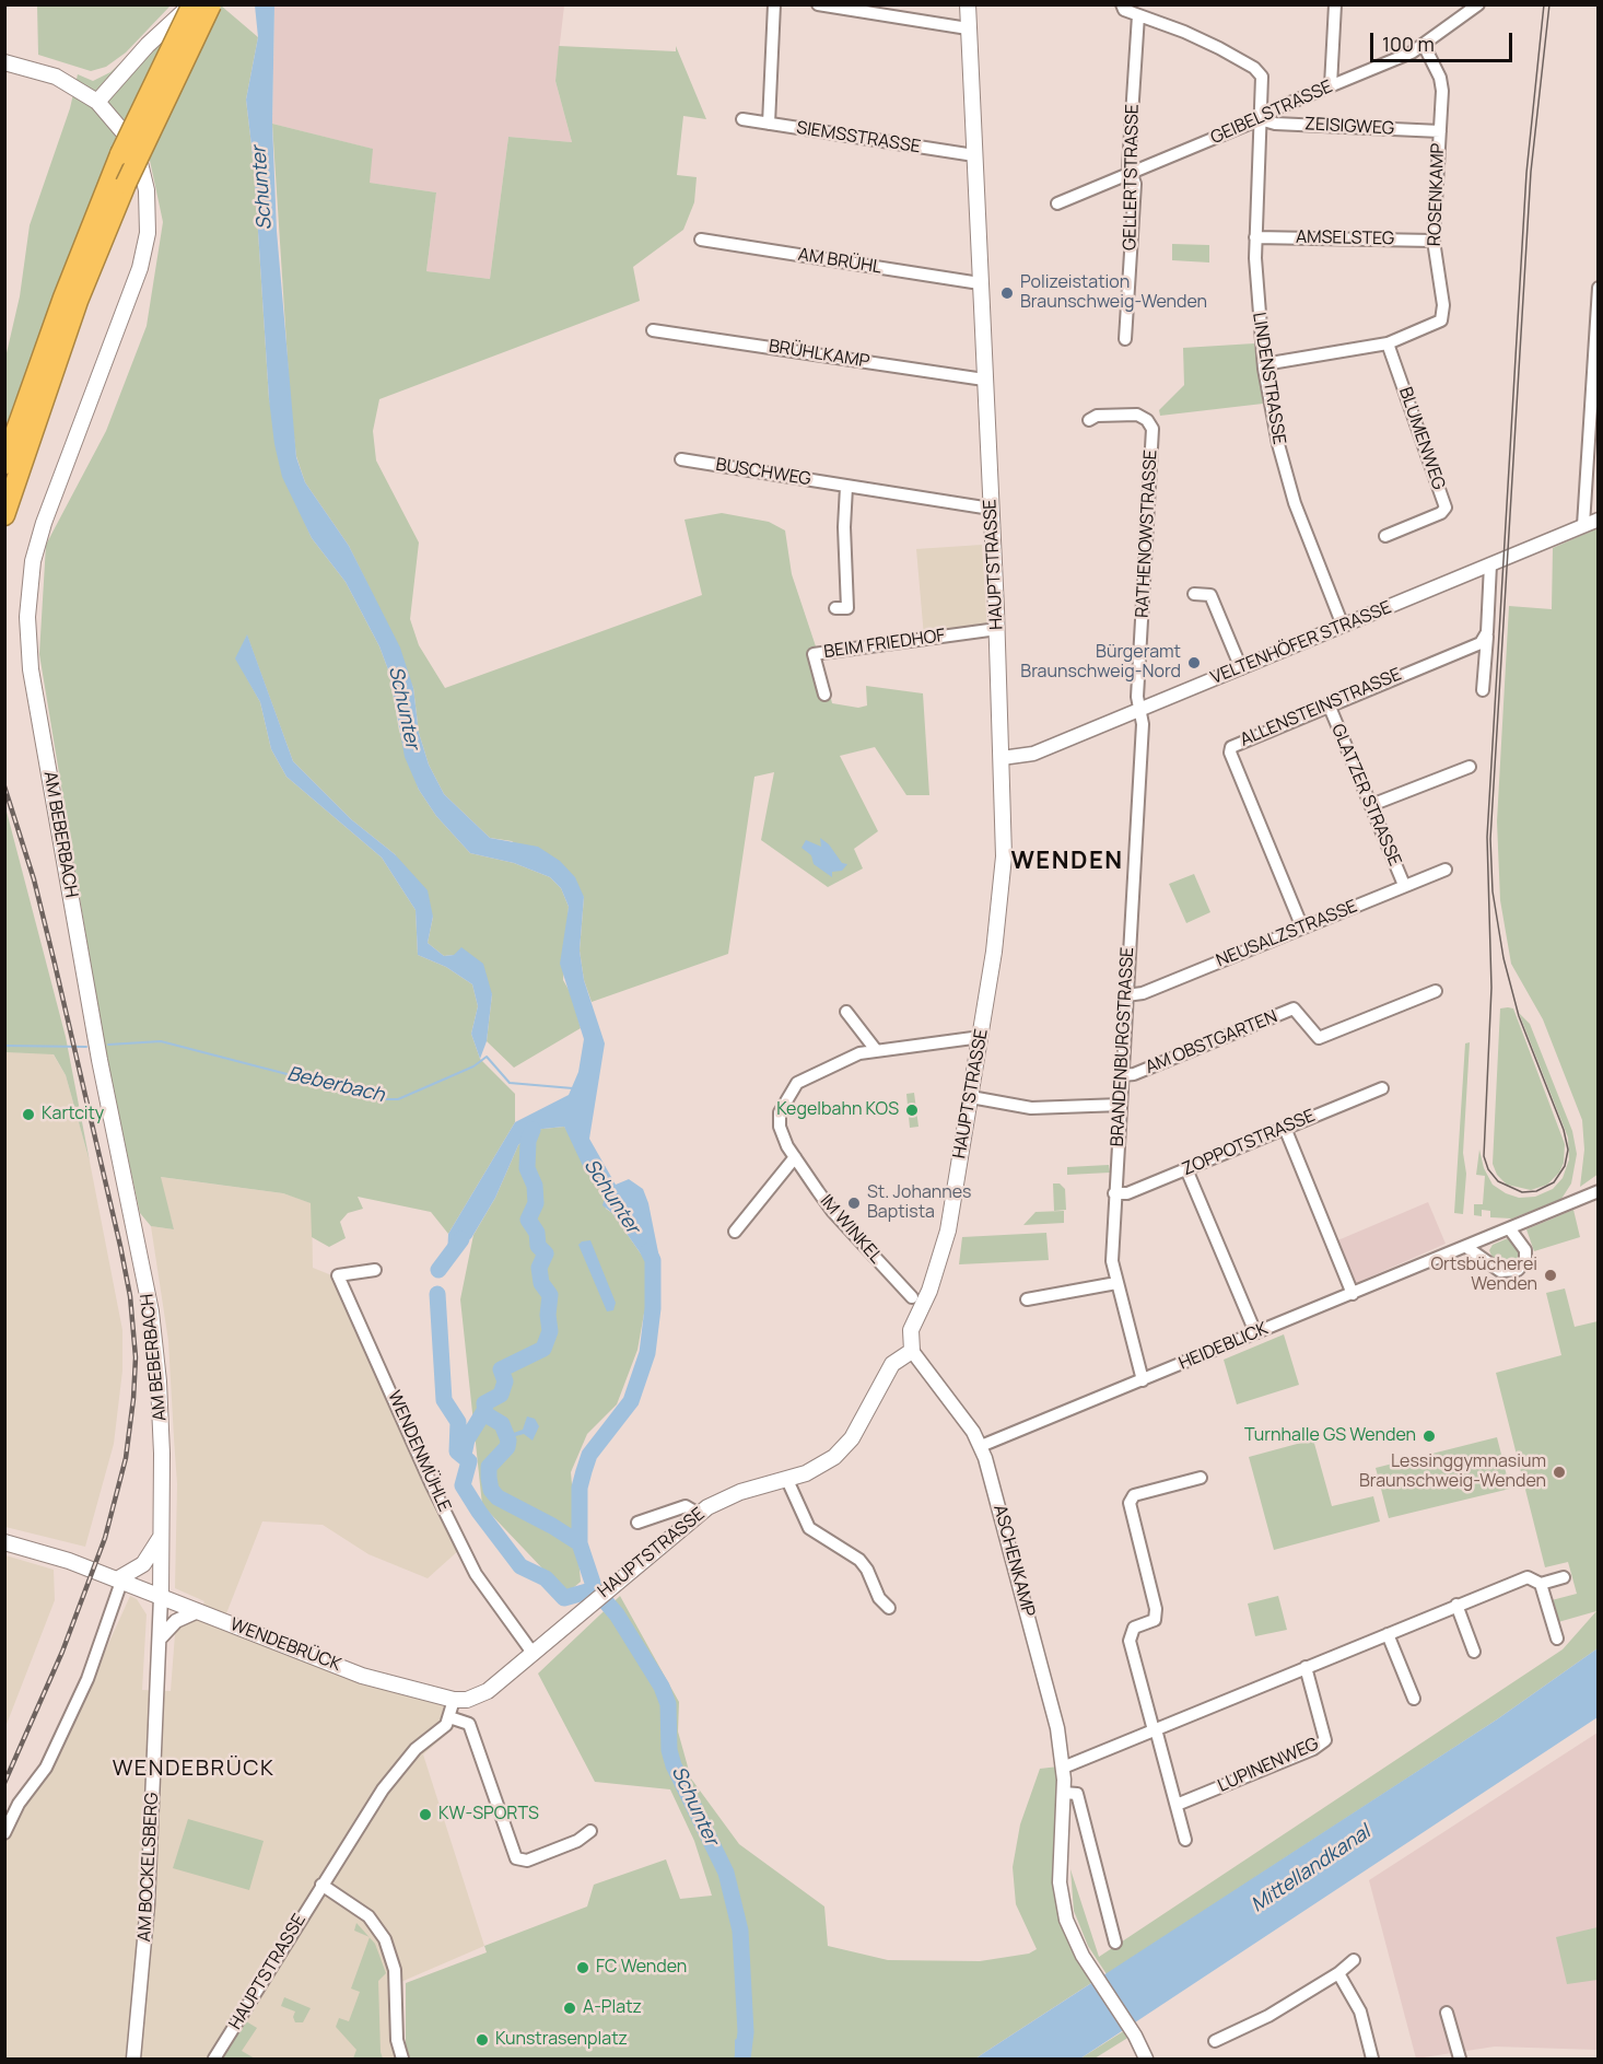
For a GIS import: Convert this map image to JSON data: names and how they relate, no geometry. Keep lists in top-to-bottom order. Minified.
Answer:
{"streets":{"main road":["HAUPTSTRASSE","AM BEBERBACH","WENDEBRÜCK"],"street":["GEIBELSTRASSE","ZEISIGWEG","SIEMSSTRASSE","GELLERTSTRASSE","ROSENKAMP","AMSELSTEG","AM BRÜHL","BRÜHLKAMP","LINDENSTRASSE","BLUMENWEG","BUSCHWEG","RATHENOWSTRASSE","VELTENHÖFER STRASSE","BEIM FRIEDHOF","ALLENSTEINSTRASSE","GLATZER STRASSE","NEUSALZSTRASSE","AM OBSTGARTEN","BRANDENBURGSTRASSE","ZOPPOTSTRASSE","IM WINKEL","HEIDEBLICK","WENDENMÜHLE","ASCHENKAMP","LUPINENWEG","AM BOCKELSBERG"]},"crossings":[["GEIBELSTRASSE","ZEISIGWEG"],["GEIBELSTRASSE","GELLERTSTRASSE"],["GEIBELSTRASSE","ROSENKAMP"],["GEIBELSTRASSE","LINDENSTRASSE"],["ZEISIGWEG","ROSENKAMP"],["ZEISIGWEG","LINDENSTRASSE"],["SIEMSSTRASSE","HAUPTSTRASSE"],["GELLERTSTRASSE","LINDENSTRASSE"],["ROSENKAMP","AMSELSTEG"],["ROSENKAMP","LINDENSTRASSE"],["ROSENKAMP","BLUMENWEG"],["AMSELSTEG","LINDENSTRASSE"],["AM BRÜHL","HAUPTSTRASSE"],["BRÜHLKAMP","HAUPTSTRASSE"],["LINDENSTRASSE","VELTENHÖFER STRASSE"],["BUSCHWEG","HAUPTSTRASSE"],["RATHENOWSTRASSE","VELTENHÖFER STRASSE"],["RATHENOWSTRASSE","BRANDENBURGSTRASSE"],["HAUPTSTRASSE","VELTENHÖFER STRASSE"],["HAUPTSTRASSE","BEIM FRIEDHOF"],["HAUPTSTRASSE","IM WINKEL"],["HAUPTSTRASSE","WENDENMÜHLE"],["HAUPTSTRASSE","ASCHENKAMP"],["HAUPTSTRASSE","WENDEBRÜCK"],["VELTENHÖFER STRASSE","BRANDENBURGSTRASSE"],["ALLENSTEINSTRASSE","GLATZER STRASSE"],["ALLENSTEINSTRASSE","NEUSALZSTRASSE"],["GLATZER STRASSE","NEUSALZSTRASSE"],["AM BEBERBACH","WENDEBRÜCK"],["AM BEBERBACH","AM BOCKELSBERG"],["NEUSALZSTRASSE","BRANDENBURGSTRASSE"],["AM OBSTGARTEN","BRANDENBURGSTRASSE"],["BRANDENBURGSTRASSE","ZOPPOTSTRASSE"],["BRANDENBURGSTRASSE","HEIDEBLICK"],["HEIDEBLICK","ASCHENKAMP"],["WENDEBRÜCK","AM BOCKELSBERG"]],"districts":["WENDEN","WENDEBRÜCK"],"water":["Schunter","Beberbach","Mittellandkanal"],"places":["Polizeistation Braunschweig-Wenden","Bürgeramt Braunschweig-Nord","Kegelbahn KOS","Kartcity","St. Johannes Baptista","Ortsbücherei Wenden","Turnhalle GS Wenden","Lessinggymnasium Braunschweig-Wenden","KW-SPORTS","FC Wenden","A-Platz","Kunstrasenplatz"],"scale_bar":"100 m"}
